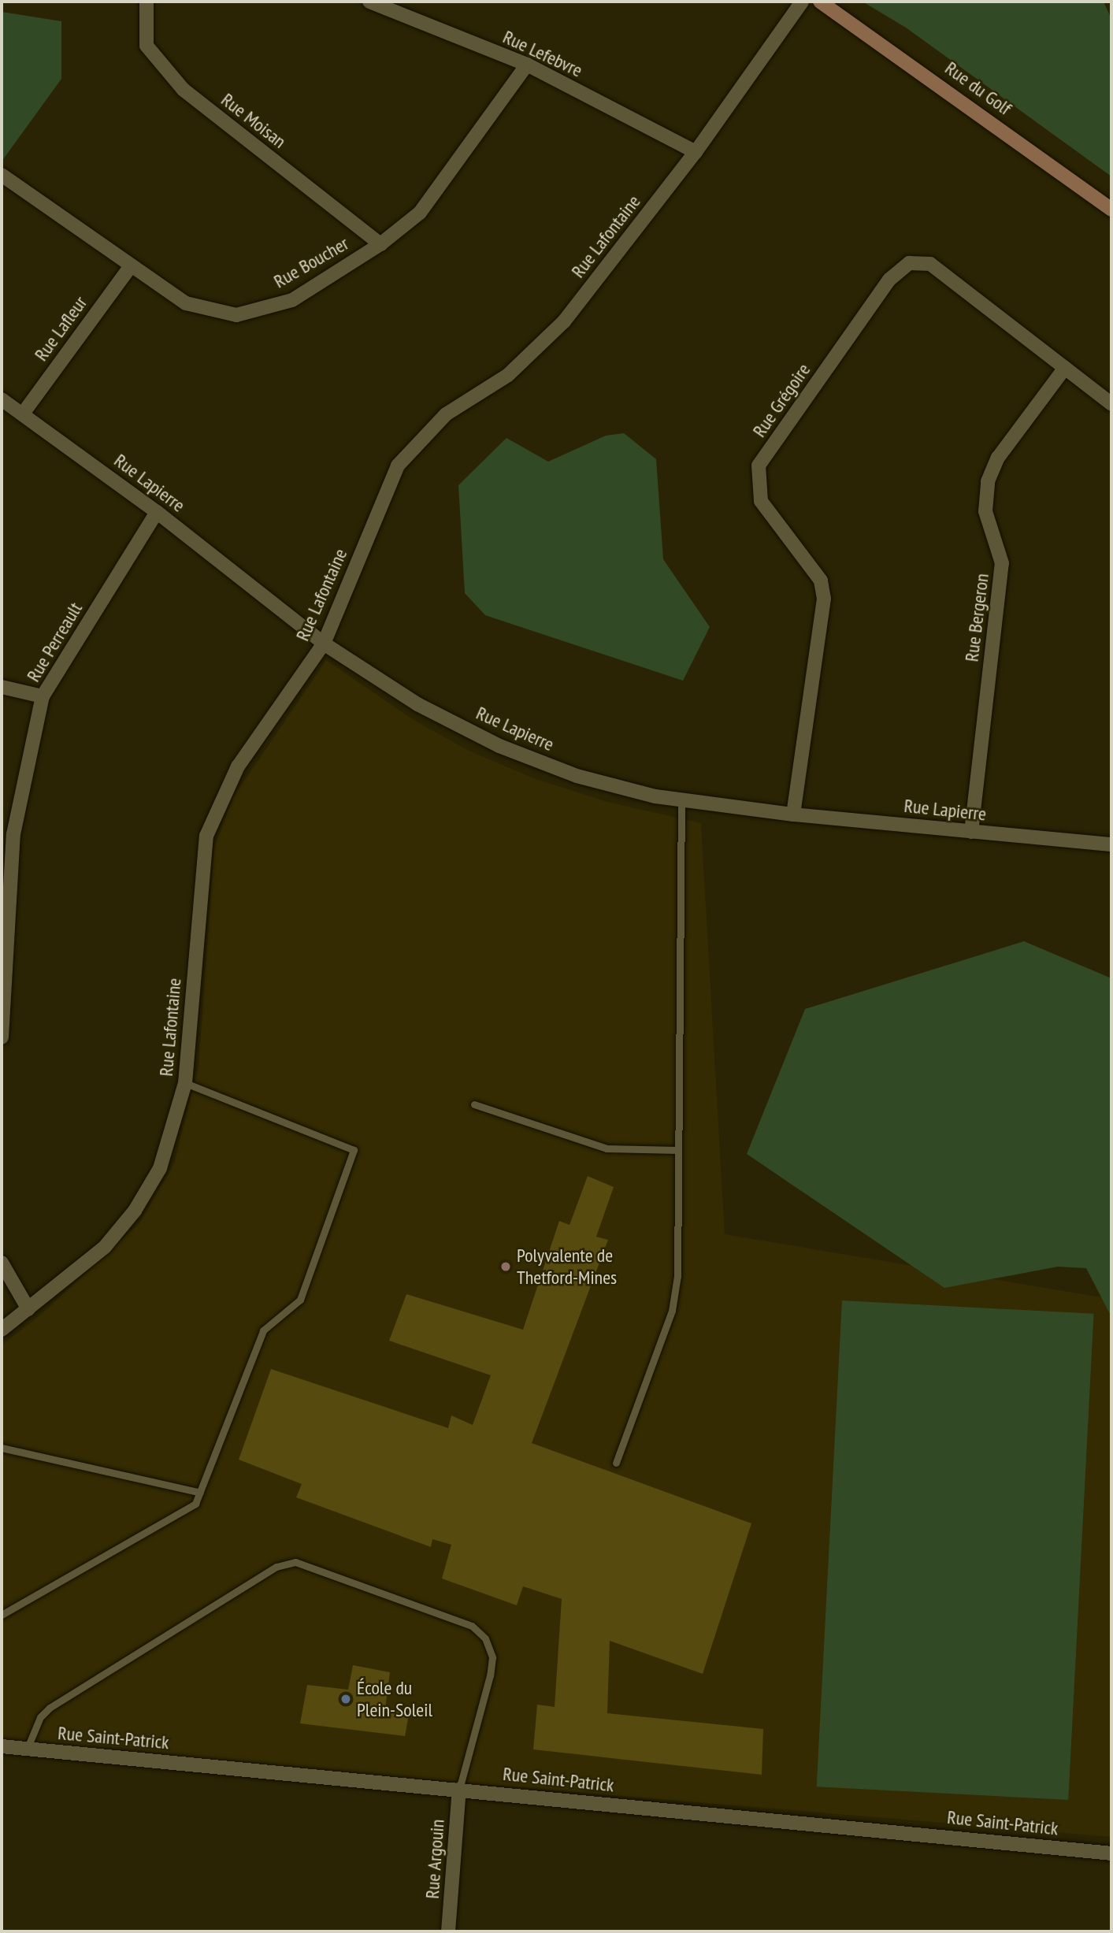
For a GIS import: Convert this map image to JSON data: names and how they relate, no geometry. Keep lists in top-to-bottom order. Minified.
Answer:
{"streets":{"street":["Rue Lefebvre","Rue du Golf","Rue Moisan","Rue Lafontaine","Rue Boucher","Rue Lafleur","Rue Grégoire","Rue Lapierre","Rue Bergeron","Rue Perreault","Rue Saint-Patrick","Rue Argouin"]},"crossings":[["Rue Lefebvre","Rue Lafontaine"],["Rue Lefebvre","Rue Boucher"],["Rue Moisan","Rue Boucher"],["Rue Lafontaine","Rue Lapierre"],["Rue Boucher","Rue Lafleur"],["Rue Lafleur","Rue Lapierre"],["Rue Grégoire","Rue Lapierre"],["Rue Grégoire","Rue Bergeron"],["Rue Lapierre","Rue Bergeron"],["Rue Lapierre","Rue Perreault"],["Rue Saint-Patrick","Rue Argouin"]],"places":["Polyvalente de Thetford-Mines","École du Plein-Soleil"]}
